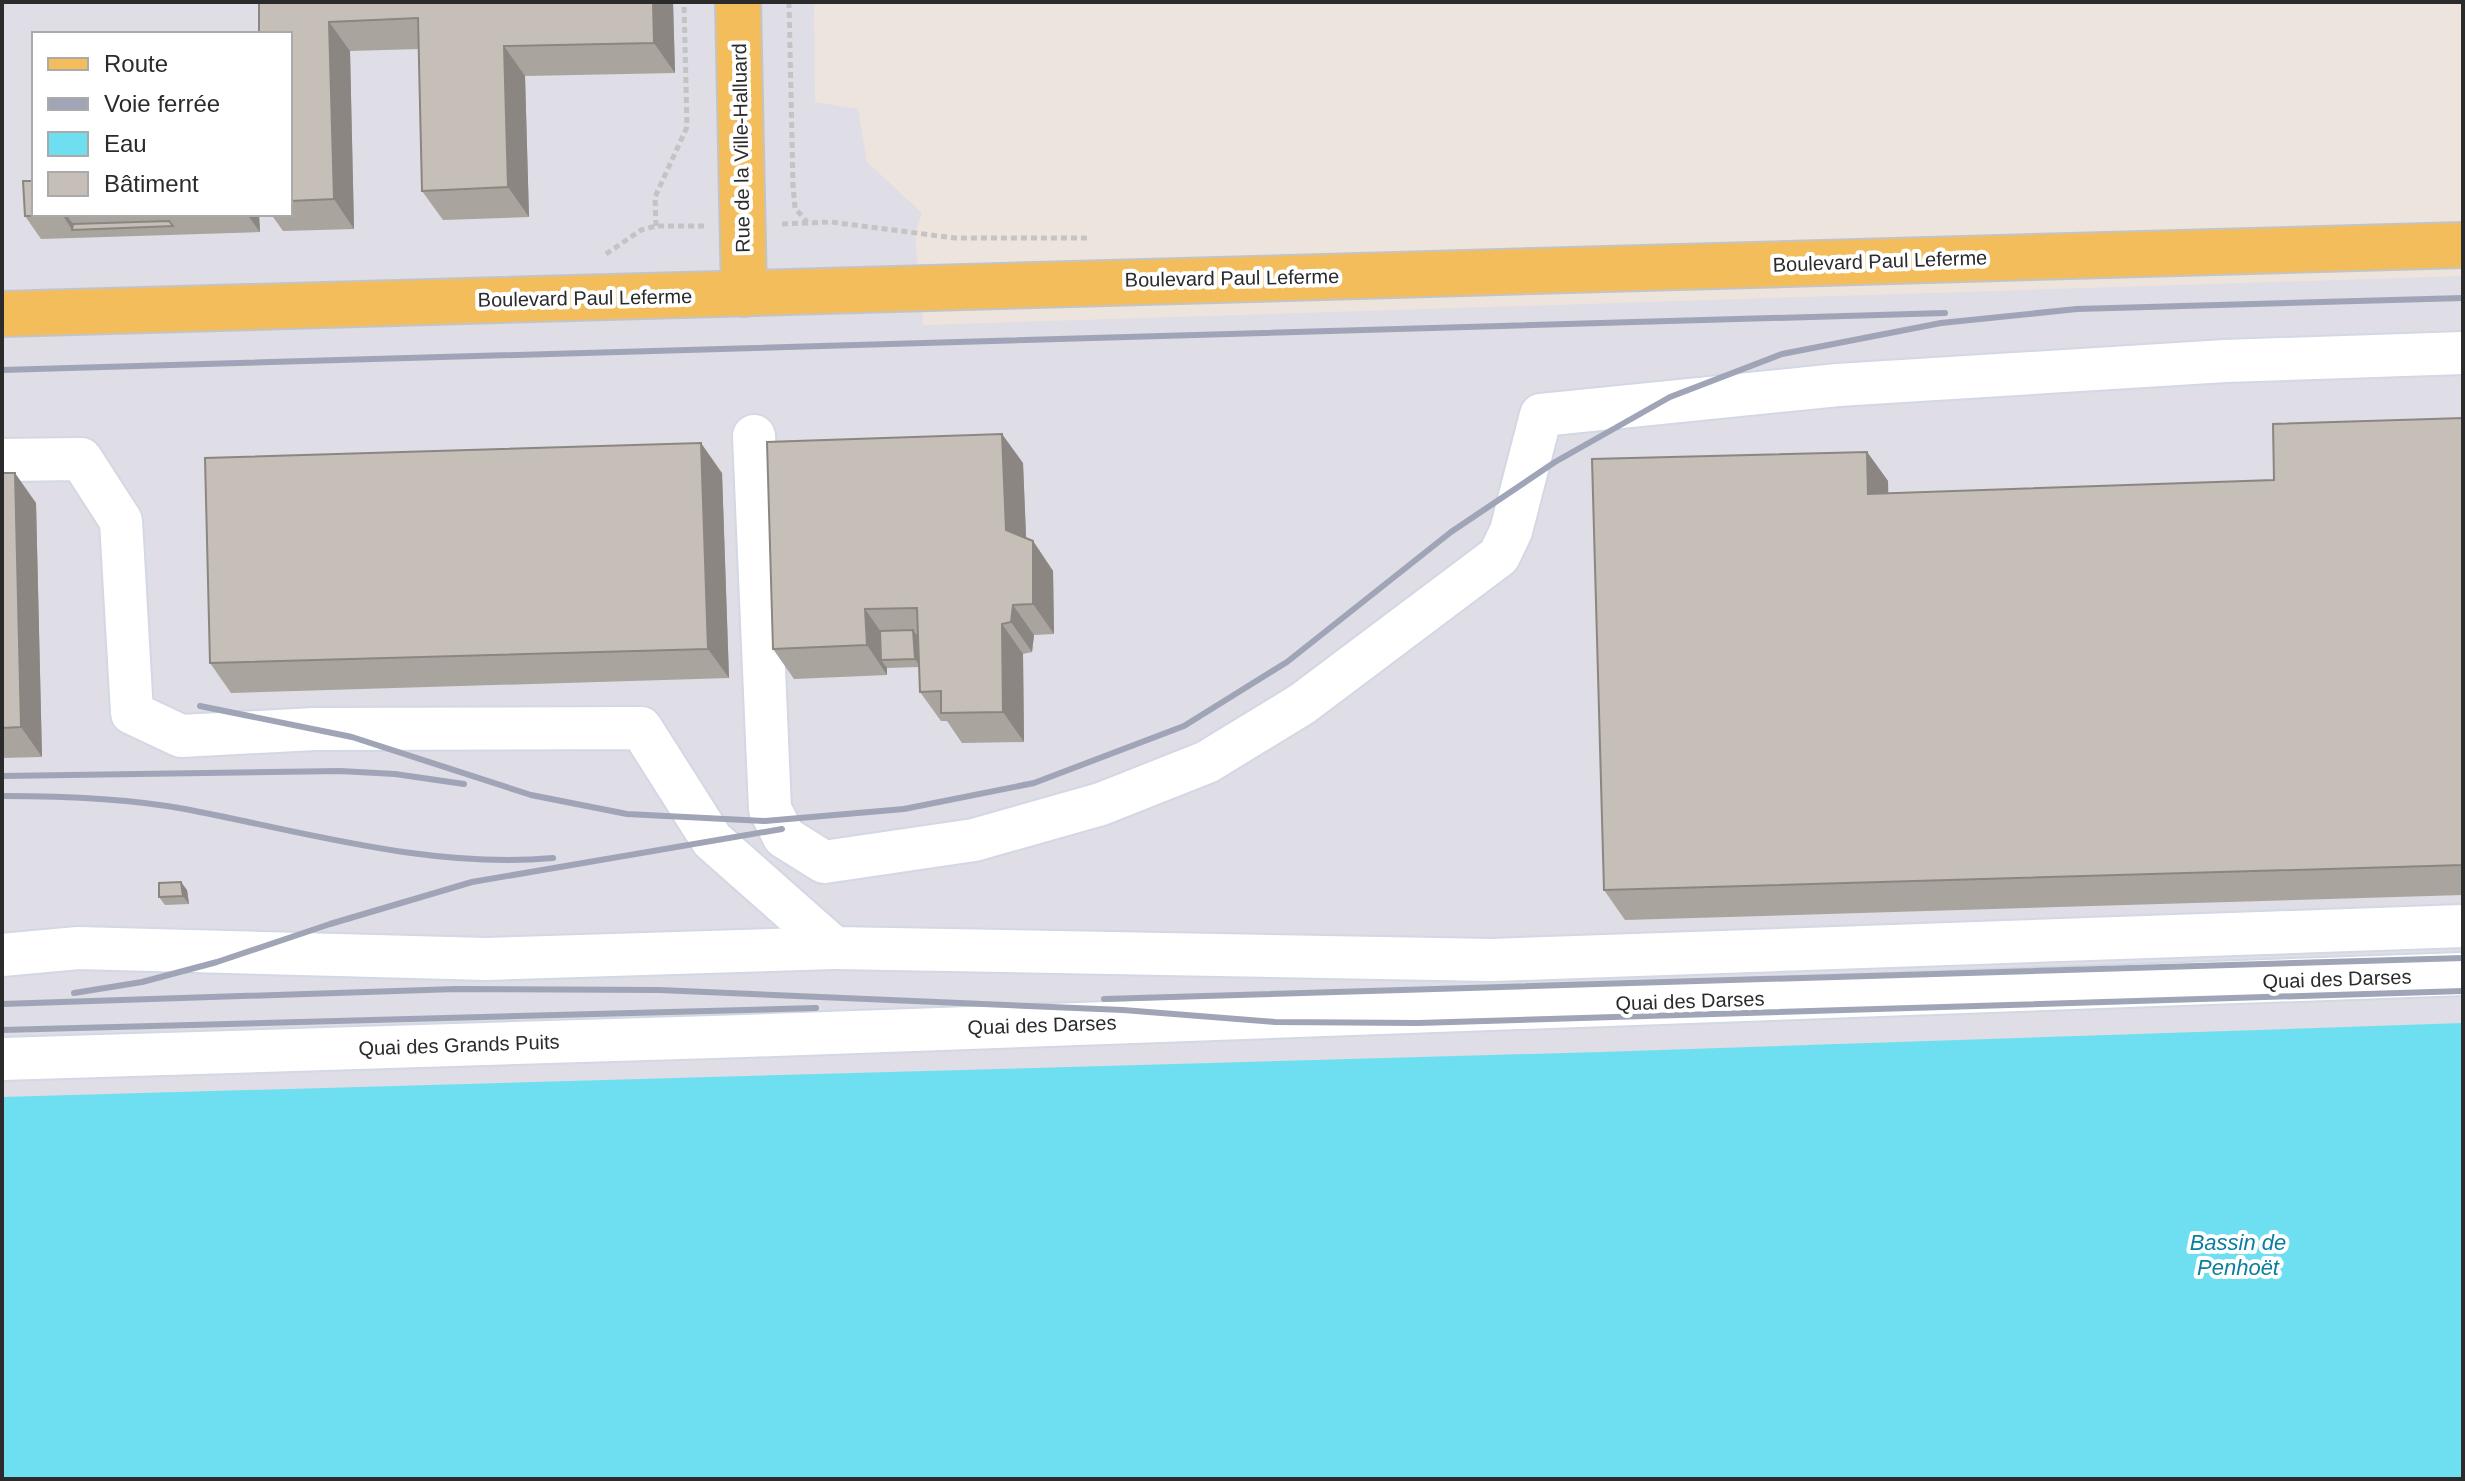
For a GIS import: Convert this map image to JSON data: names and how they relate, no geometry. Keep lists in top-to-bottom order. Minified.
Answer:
{"streets":{"main road":["Rue de la Ville-Halluard","Boulevard Paul Leferme"],"lane":["Quai des Darses","Quai des Grands Puits"]},"crossings":[["Rue de la Ville-Halluard","Boulevard Paul Leferme"],["Quai des Darses","Quai des Grands Puits"]],"water":["Bassin de Penhoët"],"legend":["Route","Voie ferrée","Eau","Bâtiment"]}
